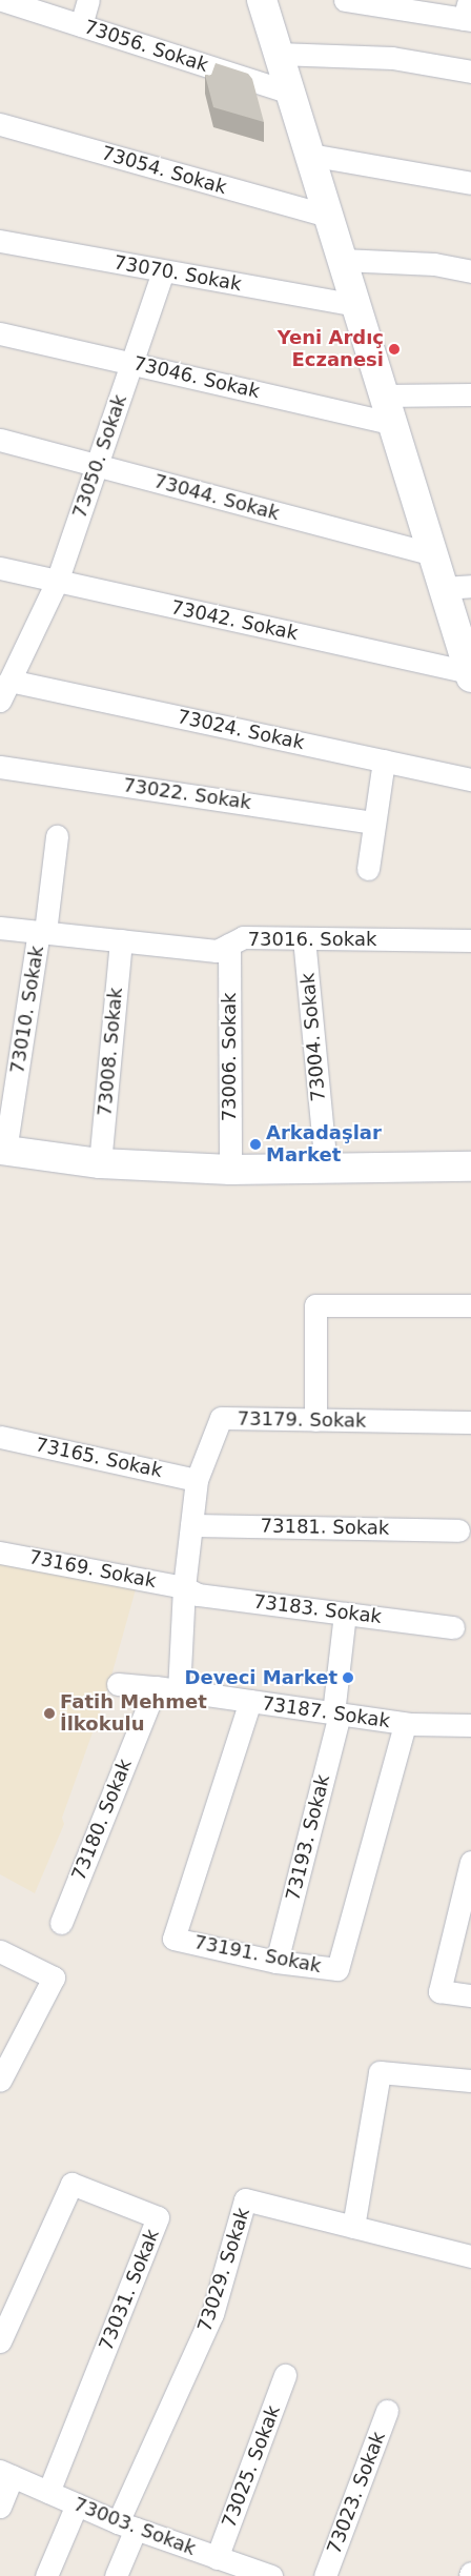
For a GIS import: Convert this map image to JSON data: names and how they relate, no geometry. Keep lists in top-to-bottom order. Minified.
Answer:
{"streets":{"street":["73056. Sokak","73054. Sokak","73070. Sokak","73046. Sokak","73050. Sokak","73044. Sokak","73042. Sokak","73024. Sokak","73022. Sokak","73016. Sokak","73010. Sokak","73004. Sokak","73008. Sokak","73006. Sokak","73179. Sokak","73165. Sokak","73181. Sokak","73169. Sokak","73183. Sokak","73187. Sokak","73180. Sokak","73193. Sokak","73191. Sokak","73029. Sokak","73031. Sokak","73025. Sokak","73023. Sokak","73003. Sokak"]},"crossings":[["73070. Sokak","73050. Sokak"],["73046. Sokak","73050. Sokak"],["73050. Sokak","73044. Sokak"],["73050. Sokak","73042. Sokak"],["73050. Sokak","73024. Sokak"],["73016. Sokak","73010. Sokak"],["73016. Sokak","73004. Sokak"],["73016. Sokak","73008. Sokak"],["73016. Sokak","73006. Sokak"],["73179. Sokak","73165. Sokak"],["73179. Sokak","73181. Sokak"],["73179. Sokak","73169. Sokak"],["73179. Sokak","73183. Sokak"],["73179. Sokak","73187. Sokak"],["73169. Sokak","73183. Sokak"],["73183. Sokak","73193. Sokak"],["73187. Sokak","73180. Sokak"],["73187. Sokak","73193. Sokak"],["73187. Sokak","73191. Sokak"],["73193. Sokak","73191. Sokak"],["73029. Sokak","73003. Sokak"],["73031. Sokak","73003. Sokak"],["73025. Sokak","73003. Sokak"]],"places":["Yeni Ardıç Eczanesi","Arkadaşlar Market","Deveci Market","Fatih Mehmet İlkokulu"]}
